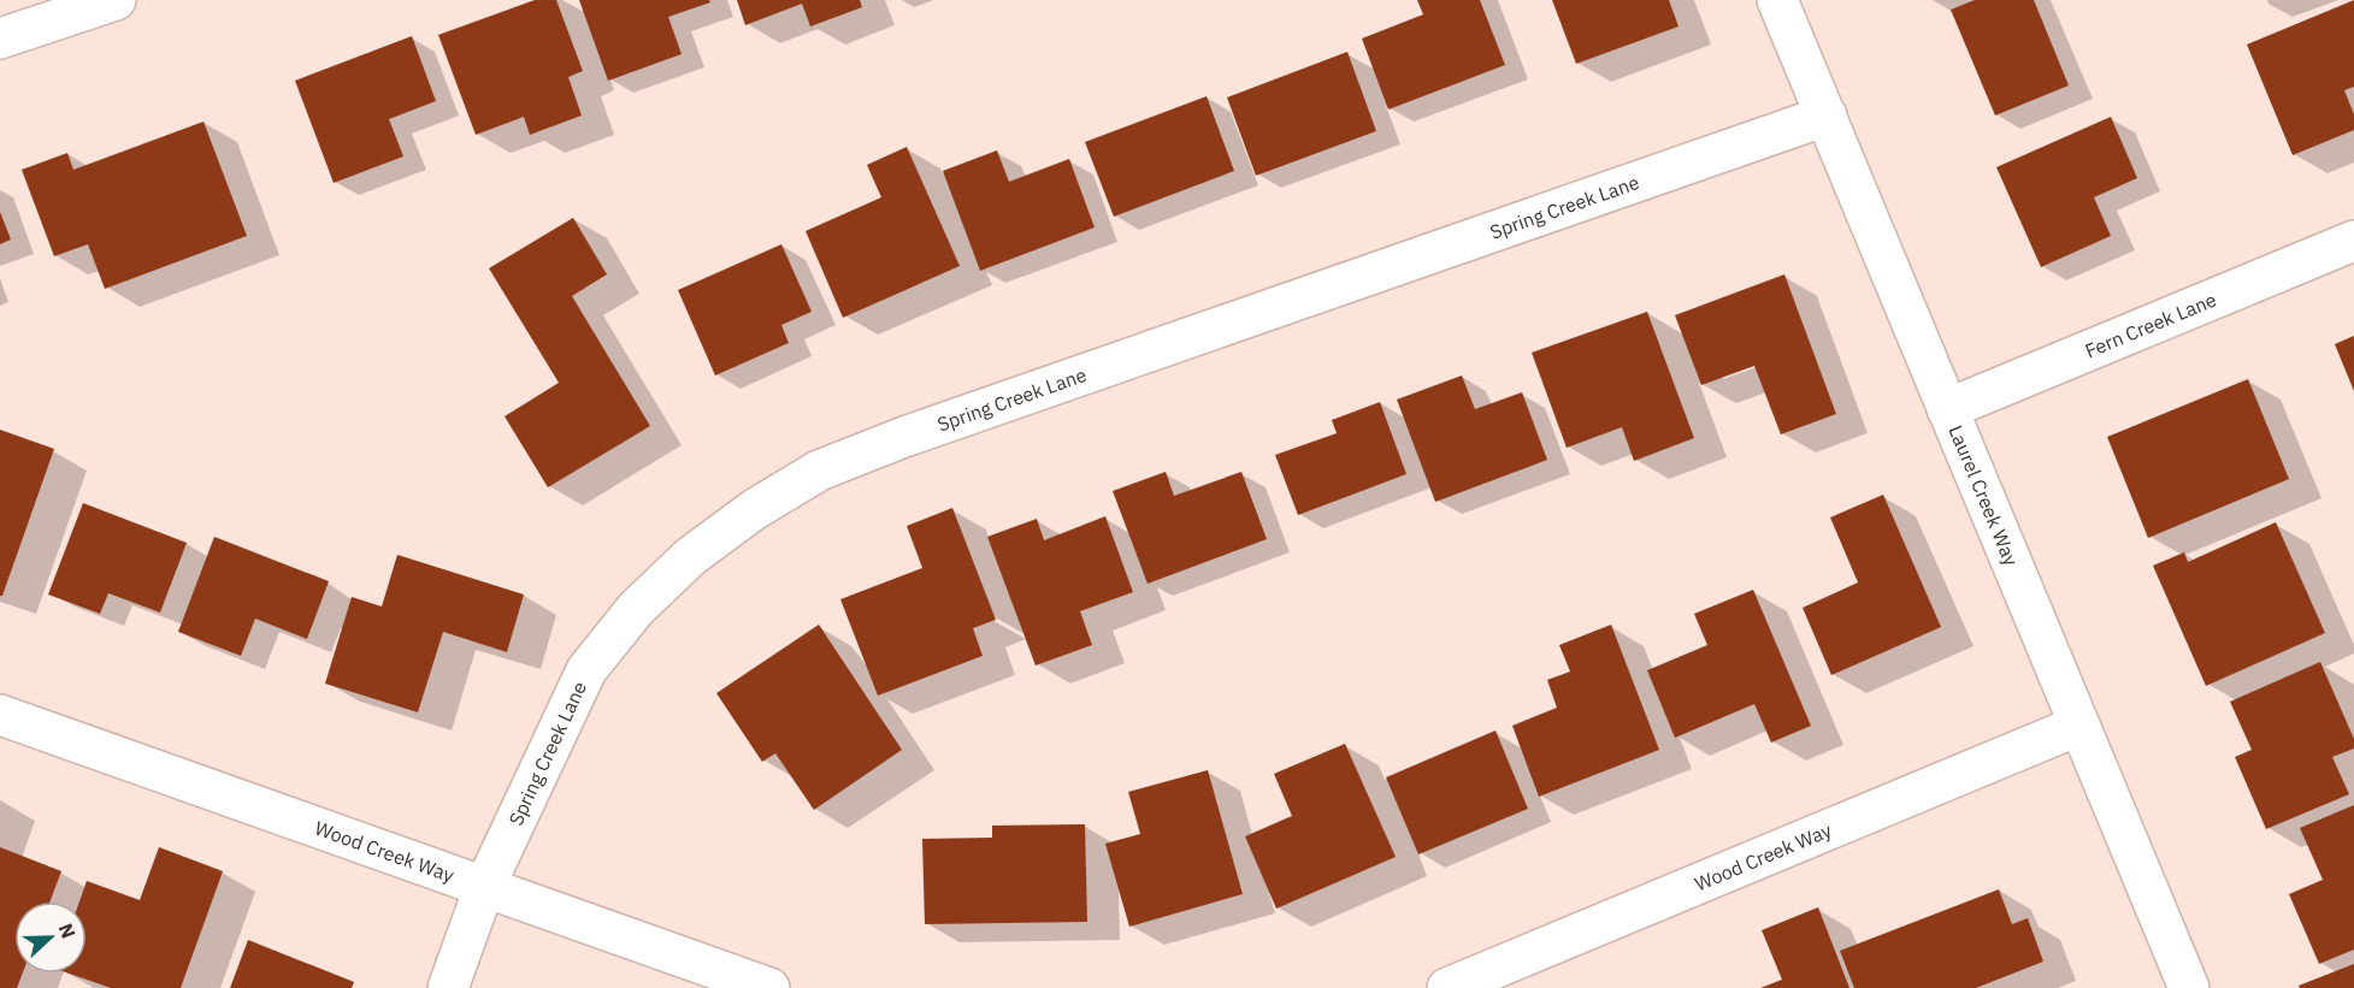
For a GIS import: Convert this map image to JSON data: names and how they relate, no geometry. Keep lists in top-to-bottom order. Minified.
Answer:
{"streets":{"street":["Spring Creek Lane","Fern Creek Lane","Laurel Creek Way","Wood Creek Way"]},"crossings":[["Spring Creek Lane","Laurel Creek Way"],["Spring Creek Lane","Wood Creek Way"],["Fern Creek Lane","Laurel Creek Way"],["Laurel Creek Way","Wood Creek Way"]],"north":"right"}
